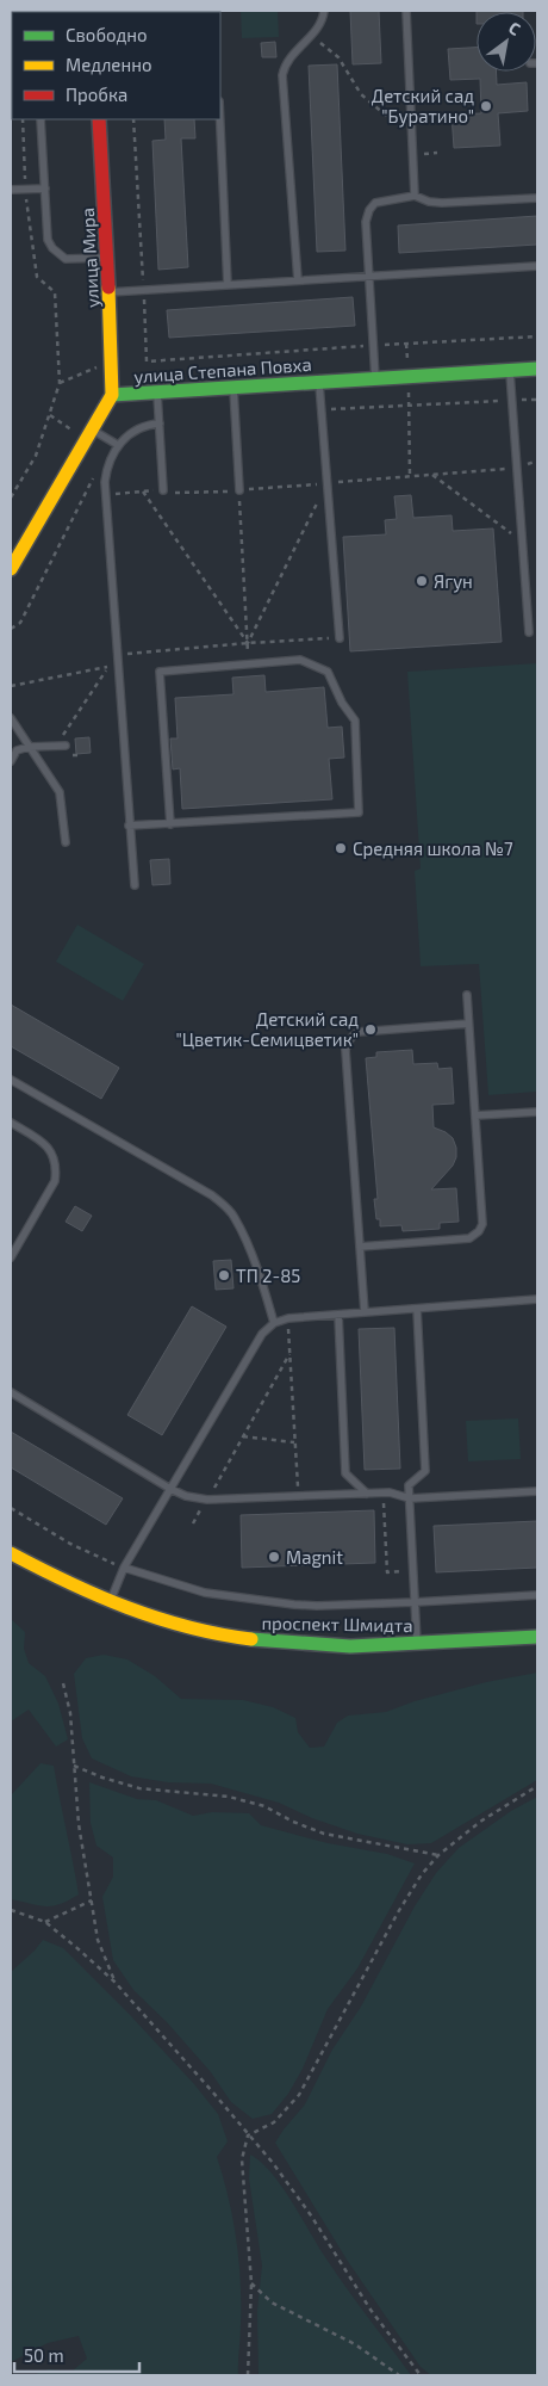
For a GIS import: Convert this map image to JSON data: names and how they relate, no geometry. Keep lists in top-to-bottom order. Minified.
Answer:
{"streets":{"street":["улица Мира","улица Степана Повха","проспект Шмидта"]},"crossings":[["улица Мира","улица Степана Повха"]],"places":["Детский сад \"Буратино\"","Ягун","Средняя школа №7","Детский сад \"Цветик-Семицветик\"","ТП 2-85","Magnit"],"legend":["Свободно","Медленно","Пробка"],"scale_bar":"50 m","north":"top right"}
